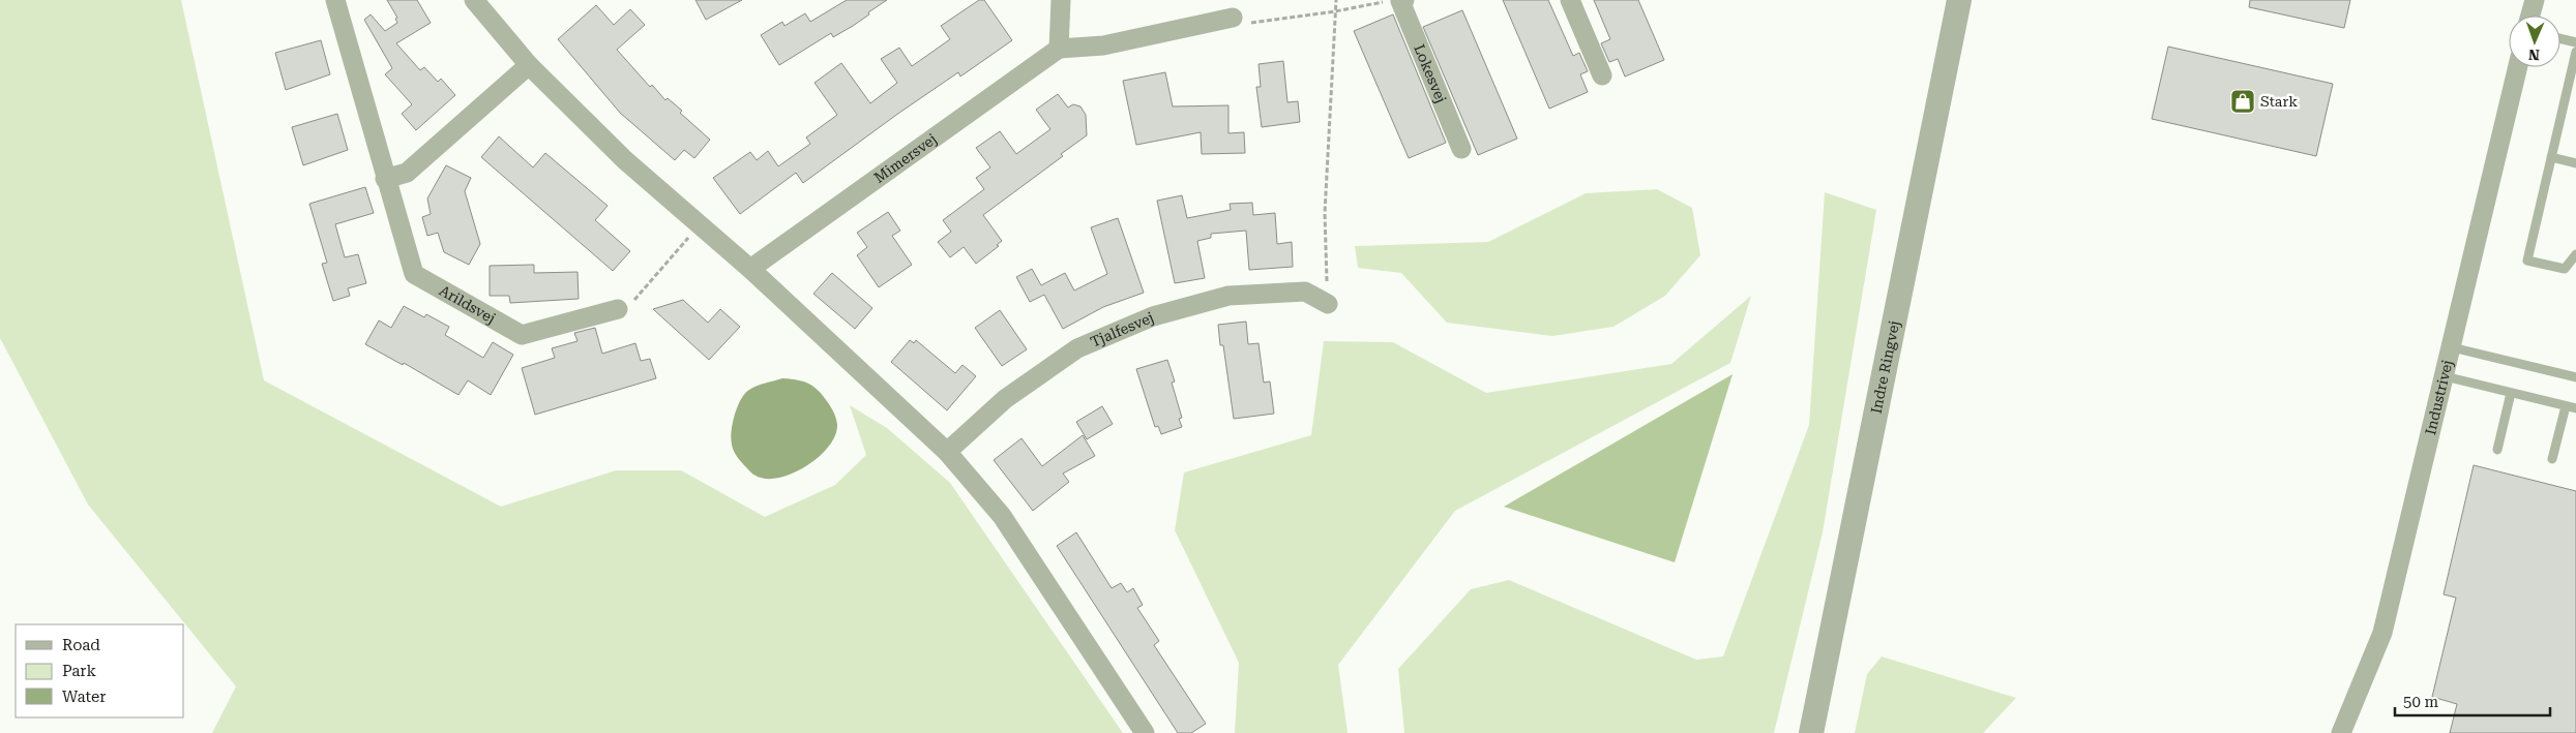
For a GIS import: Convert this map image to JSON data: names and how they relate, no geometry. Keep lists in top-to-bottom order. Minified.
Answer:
{"streets":{"street":["Lokesvej","Mimersvej","Arildsvej","Tjalfesvej","Indre Ringvej","Industrivej"]},"places":{"shop":["Stark"]},"legend":["Road","Park","Water"],"scale_bar":"50 m","north":"bottom"}
